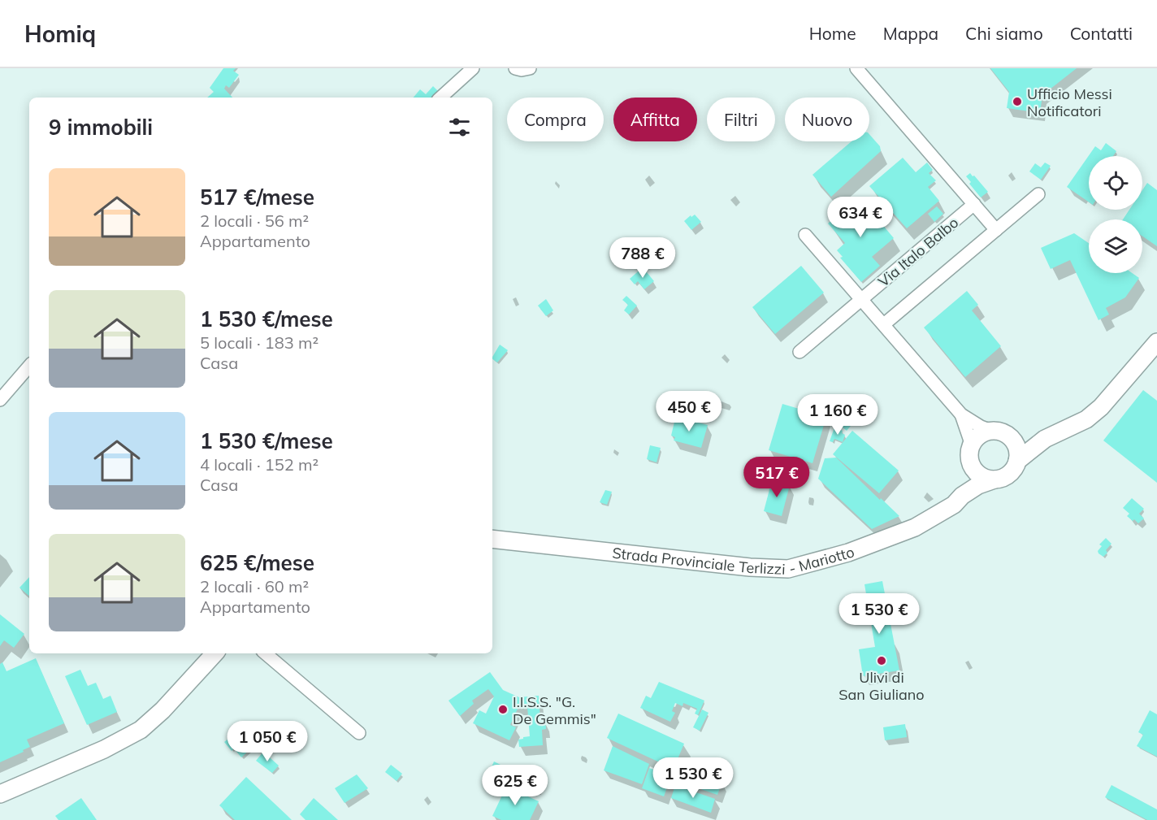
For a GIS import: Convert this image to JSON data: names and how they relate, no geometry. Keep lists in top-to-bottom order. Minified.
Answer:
{"streets":{"main road":["Strada Provinciale Terlizzi - Mariotto"],"street":["Via Italo Balbo"]},"places":["Ufficio Messi Notificatori","Ulivi di San Giuliano","I.I.S.S. \"G. De Gemmis\""],"page":{"header":"Homiq","nav":["Home","Mappa","Chi siamo","Contatti"],"chip":["Compra","Affitta","Filtri","Nuovo"],"heading":"9 immobili","list":[{"name":"517 €/mese","note":"2 locali · 56 m² · Appartamento"},{"name":"1 530 €/mese","note":"5 locali · 183 m² · Casa"},{"name":"1 530 €/mese","note":"4 locali · 152 m² · Casa"},{"name":"625 €/mese","note":"2 locali · 60 m² · Appartamento"}],"price":["634 €","788 €","450 €","1 160 €","517 €","1 530 €","1 050 €","1 530 €","625 €"]}}
